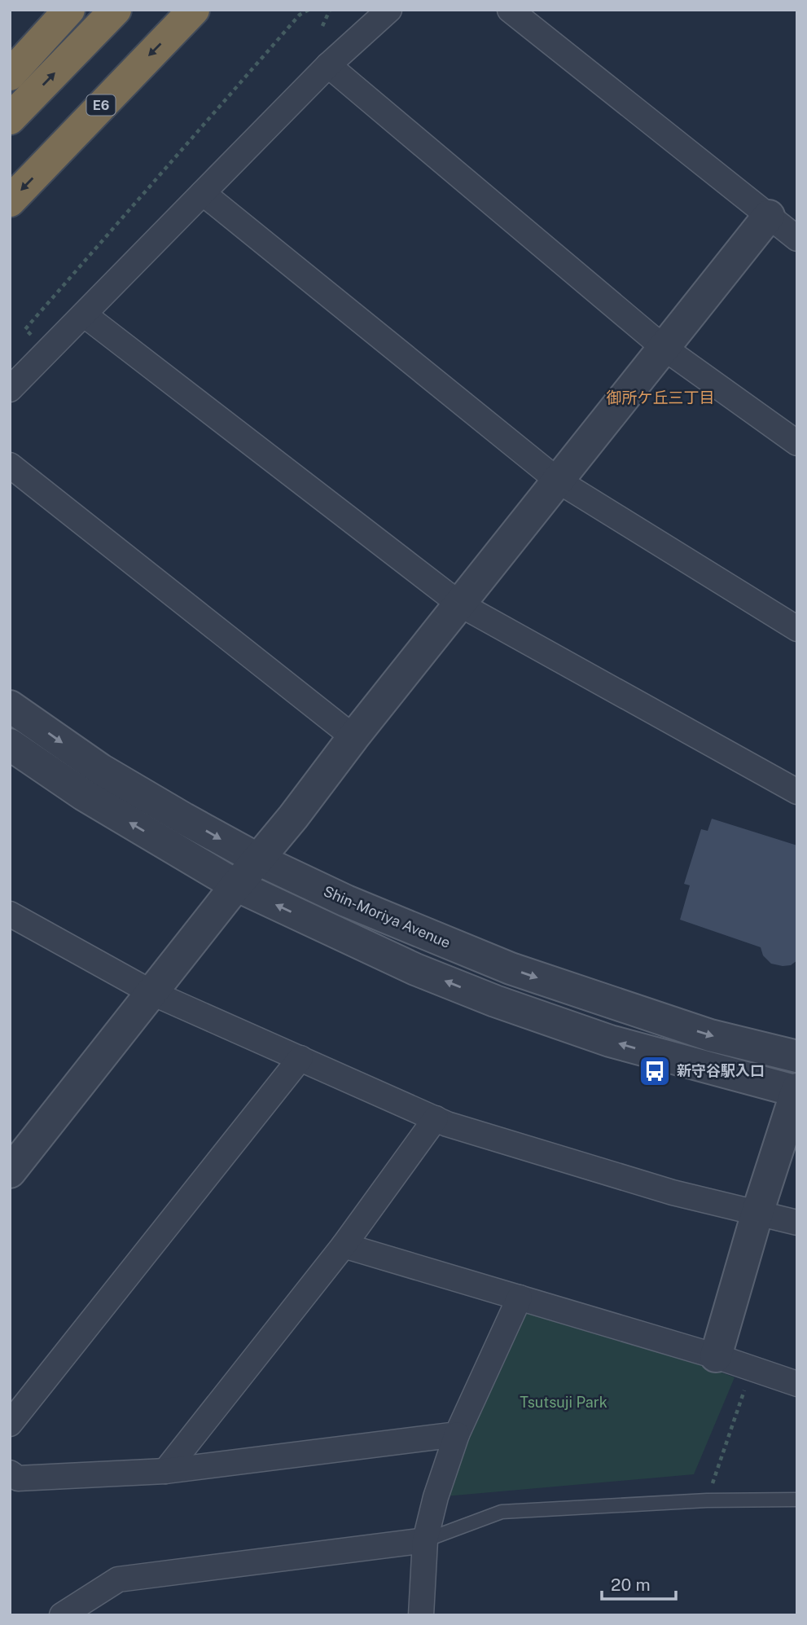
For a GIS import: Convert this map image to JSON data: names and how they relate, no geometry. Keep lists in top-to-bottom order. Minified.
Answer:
{"streets":{"highway":["E6"],"street":["Shin-Moriya Avenue"]},"districts":["御所ケ丘三丁目"],"parks":["Tsutsuji Park"],"places":{"bus stop":["新守谷駅入口"]},"scale_bar":"20 m"}
